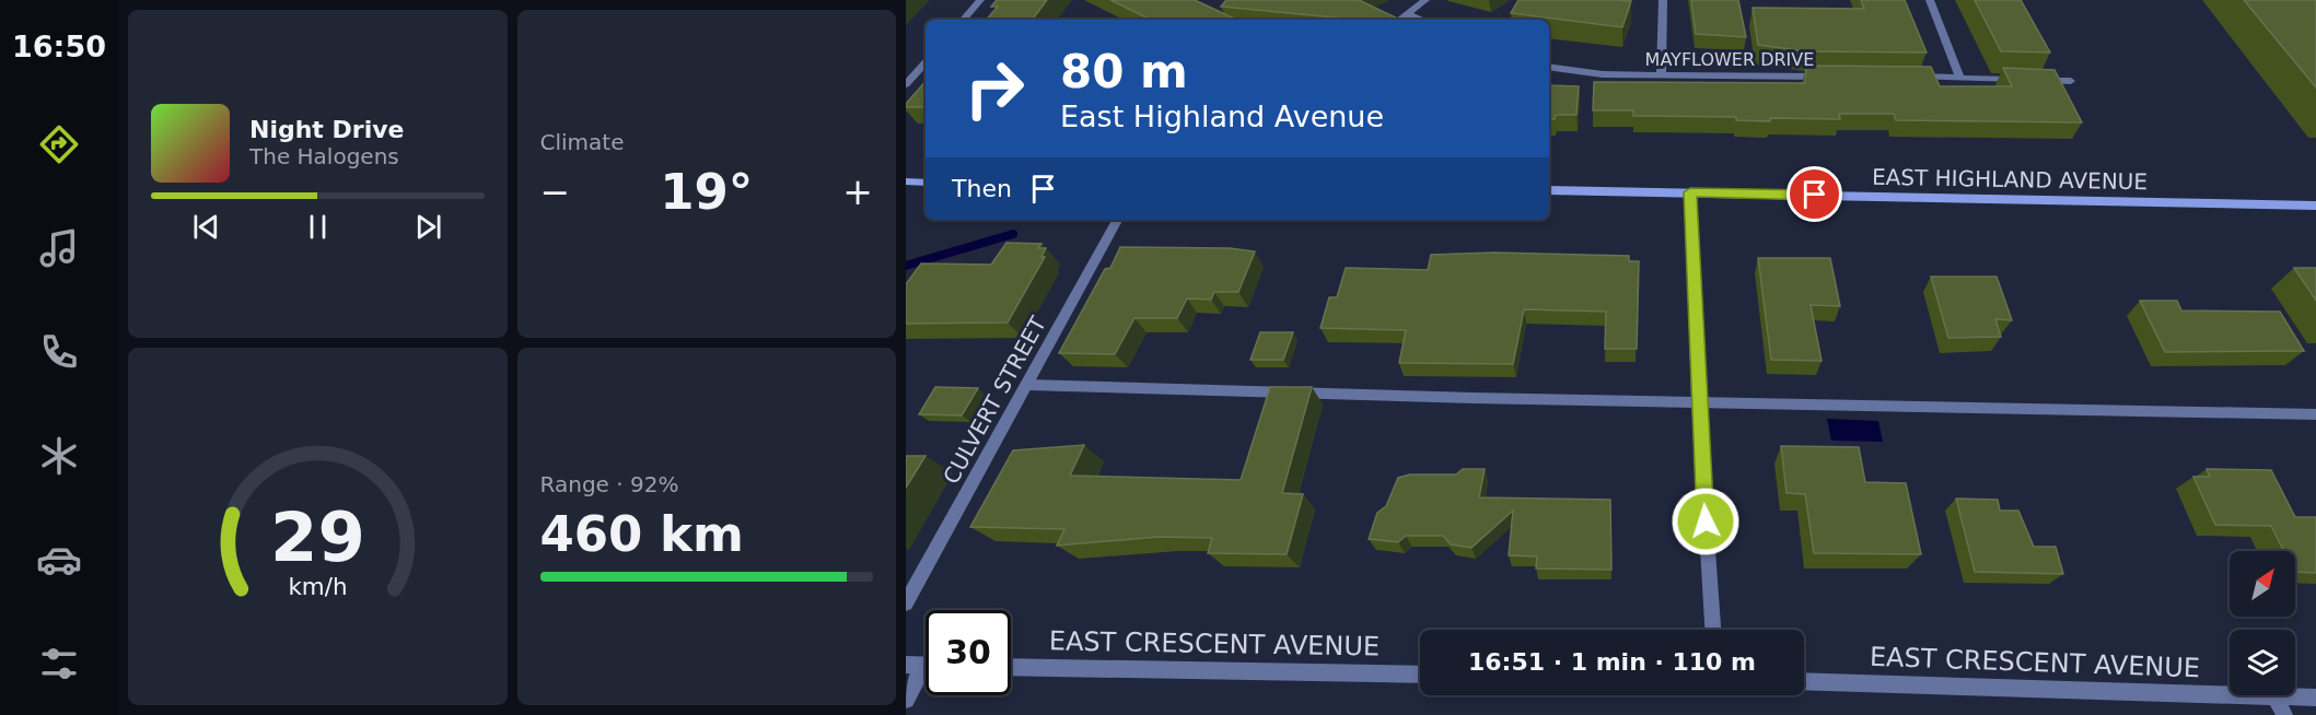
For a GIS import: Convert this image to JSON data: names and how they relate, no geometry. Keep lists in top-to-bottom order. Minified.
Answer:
{"streets":{"street":["MAYFLOWER DRIVE","EAST HIGHLAND AVENUE","CULVERT STREET","EAST CRESCENT AVENUE"]},"north":"top right","page":{"tabs":"16:50","tile":["Climate",["Range · 92%","460 km"]],"turn":["80 m","East Highland Avenue"],"song":["Night Drive","The Halogens"],"then":"Then","heat":["−","19°","+"],"limit":"30","trip":"16:51 · 1 min · 110 m","gauge":["29","km/h"]}}
